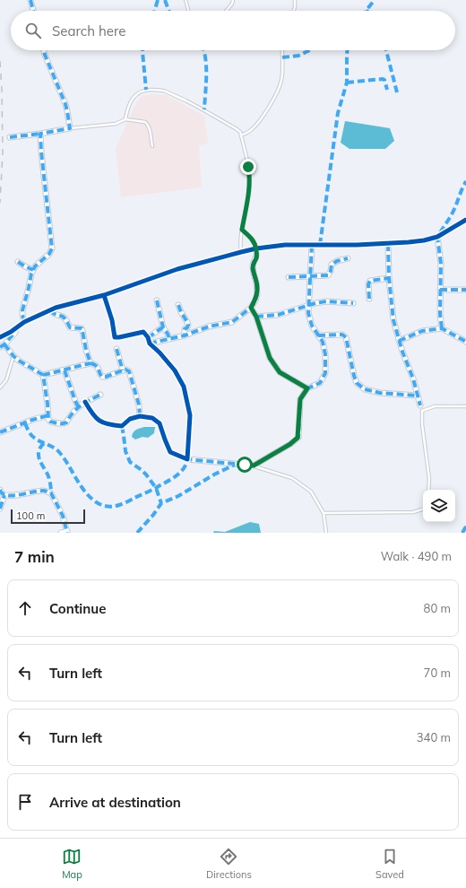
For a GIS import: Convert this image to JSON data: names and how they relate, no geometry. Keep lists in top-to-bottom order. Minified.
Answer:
{"scale_bar":"100 m","page":{"search":"Search here","scale":"100 m","heading":["7 min","Walk · 490 m"],"list":[["Continue","80 m"],["Turn left","70 m"],["Turn left","340 m"],"Arrive at destination"],"nav":["Map","Directions","Saved"]}}
